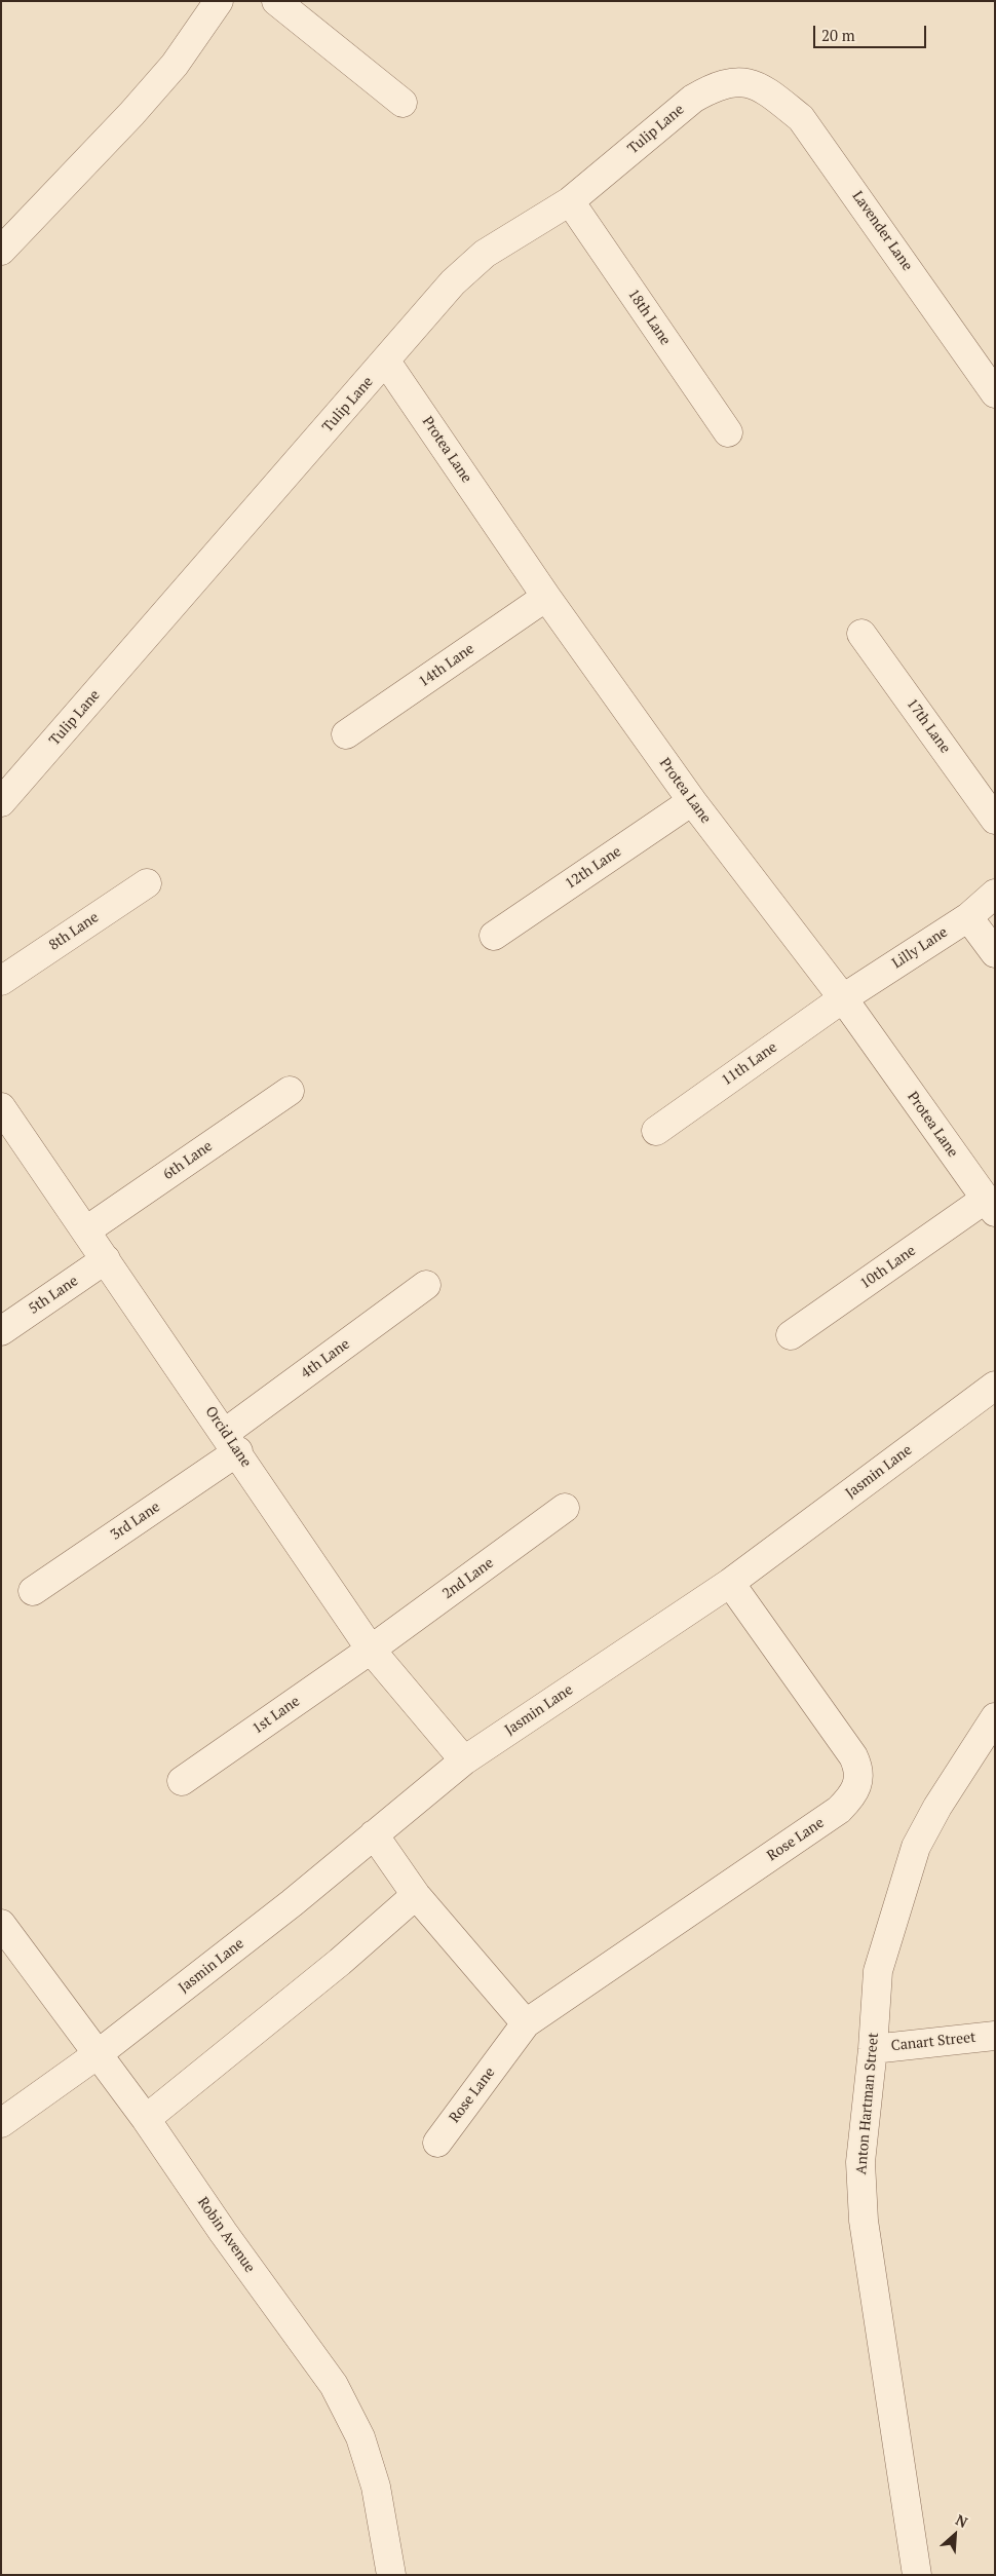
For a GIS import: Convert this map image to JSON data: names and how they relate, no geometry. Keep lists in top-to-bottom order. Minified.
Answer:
{"streets":{"street":["Tulip Lane","Lavender Lane","18th Lane","Protea Lane","14th Lane","17th Lane","12th Lane","8th Lane","Lilly Lane","11th Lane","6th Lane","10th Lane","5th Lane","4th Lane","Orcid Lane","Jasmin Lane","3rd Lane","2nd Lane","1st Lane","Rose Lane","Canart Street","Anton Hartman Street","Robin Avenue"]},"crossings":[["Tulip Lane","Lavender Lane"],["Tulip Lane","18th Lane"],["Tulip Lane","Protea Lane"],["Protea Lane","14th Lane"],["Protea Lane","12th Lane"],["Protea Lane","Lilly Lane"],["Protea Lane","11th Lane"],["Protea Lane","10th Lane"],["Lilly Lane","11th Lane"],["6th Lane","Orcid Lane"],["5th Lane","Orcid Lane"],["4th Lane","Orcid Lane"],["4th Lane","3rd Lane"],["Orcid Lane","Jasmin Lane"],["Orcid Lane","3rd Lane"],["Orcid Lane","2nd Lane"],["Orcid Lane","1st Lane"],["Jasmin Lane","Rose Lane"],["Jasmin Lane","Robin Avenue"],["2nd Lane","1st Lane"],["Canart Street","Anton Hartman Street"]],"scale_bar":"20 m","north":"top right"}
